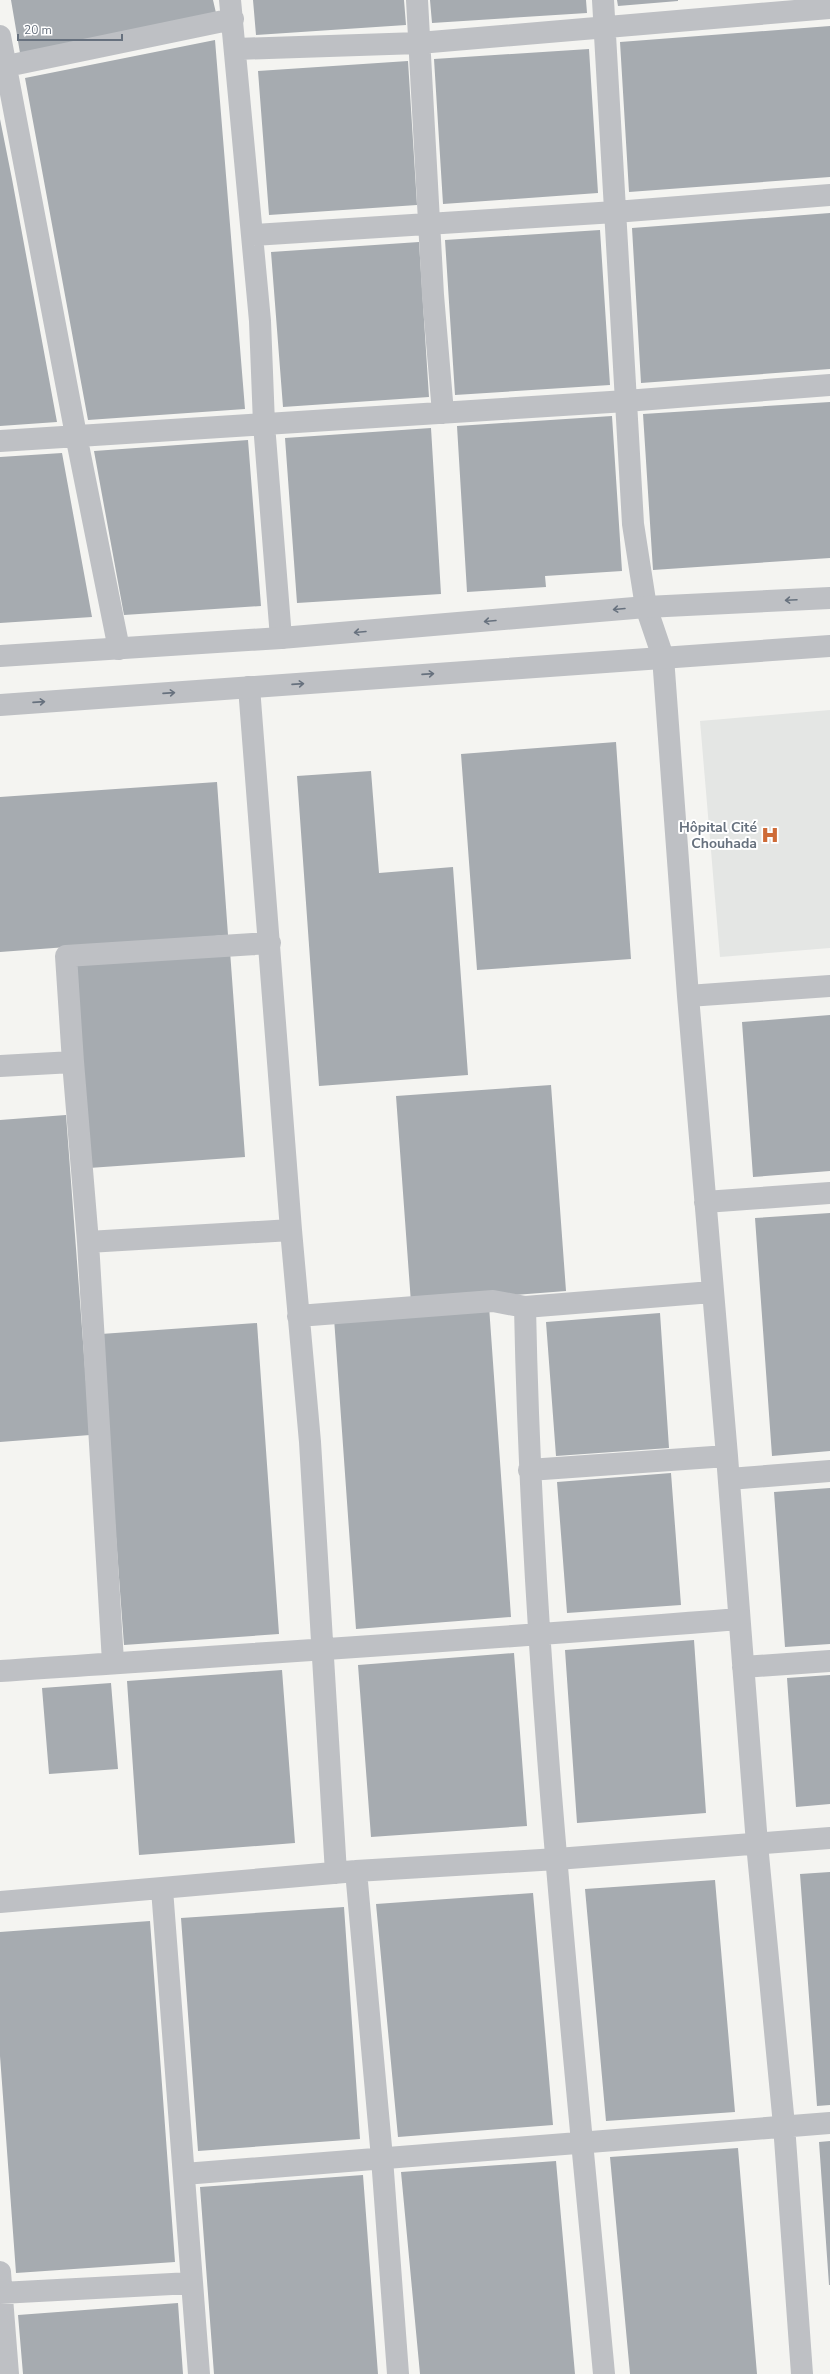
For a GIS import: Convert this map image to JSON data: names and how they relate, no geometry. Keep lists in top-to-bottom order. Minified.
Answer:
{"places":{"hospital":["Hôpital Cité Chouhada"]},"scale_bar":"20 m"}
